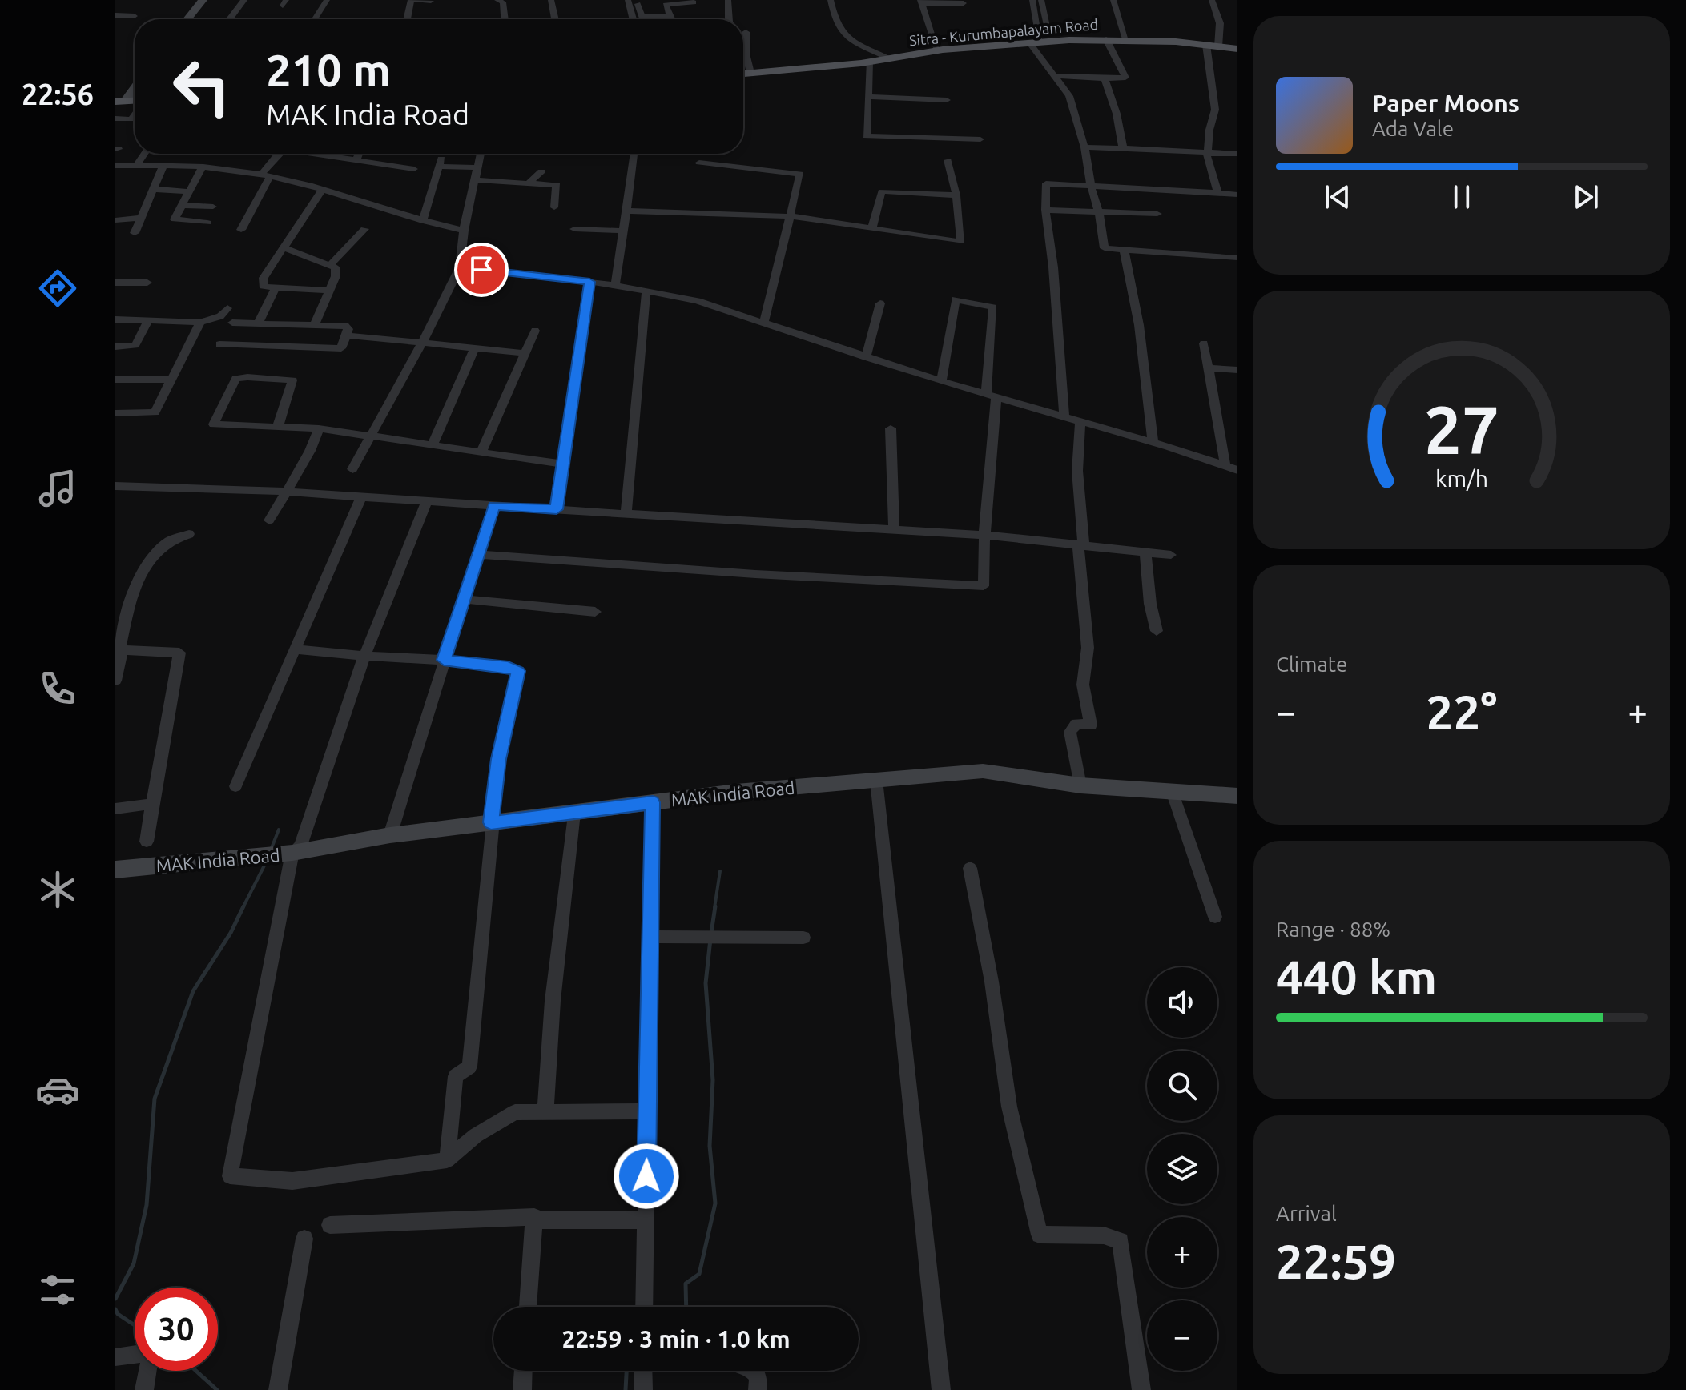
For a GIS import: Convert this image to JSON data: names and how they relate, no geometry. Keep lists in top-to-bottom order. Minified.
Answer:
{"streets":{"main road":["Sitra - Kurumbapalayam Road"],"street":["MAK India Road"]},"page":{"tabs":"22:56","turn":["210 m","MAK India Road"],"song":["Paper Moons","Ada Vale"],"tile":["Climate",["Range · 88%","440 km"],["Arrival","22:59"]],"heat":["−","22°","+"],"map_buttons":["+","−"],"limit":"30","trip":"22:59 · 3 min · 1.0 km","gauge":["27","km/h"]}}
